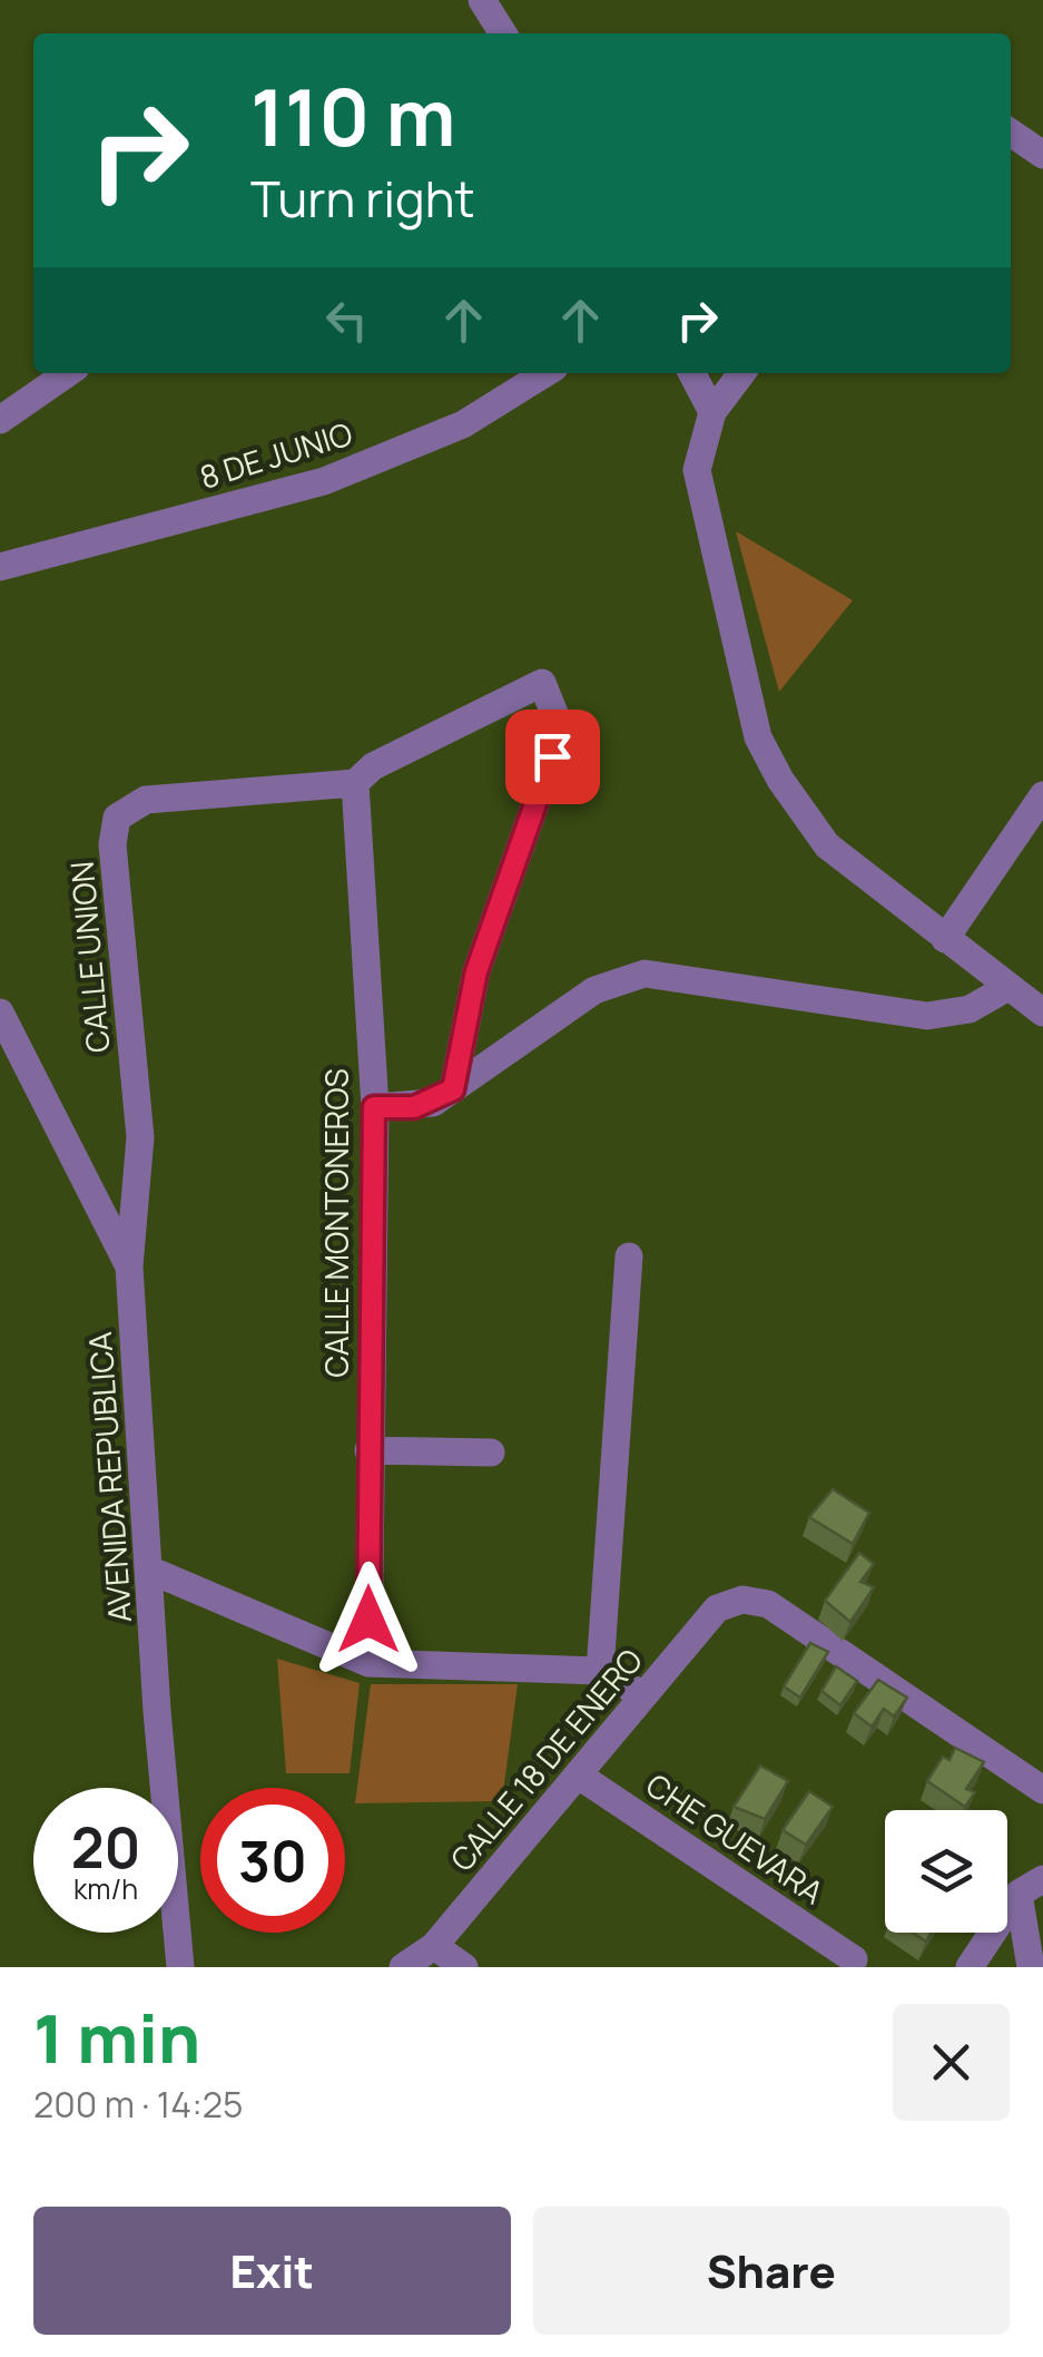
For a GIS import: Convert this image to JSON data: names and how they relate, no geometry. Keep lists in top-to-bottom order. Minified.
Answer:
{"streets":{"street":["8 DE JUNIO","CALLE UNION","CALLE MONTONEROS","AVENIDA REPUBLICA","CALLE 18 DE ENERO","CHE GUEVARA"]},"crossings":[["CALLE UNION","CALLE MONTONEROS"],["CALLE UNION","AVENIDA REPUBLICA"],["CALLE 18 DE ENERO","CHE GUEVARA"]],"page":{"turn":["110 m","Turn right"],"speed":"20 km/h","limit":"30","heading":["1 min","200 m · 14:25"],"buttons":["Exit","Share"]}}
